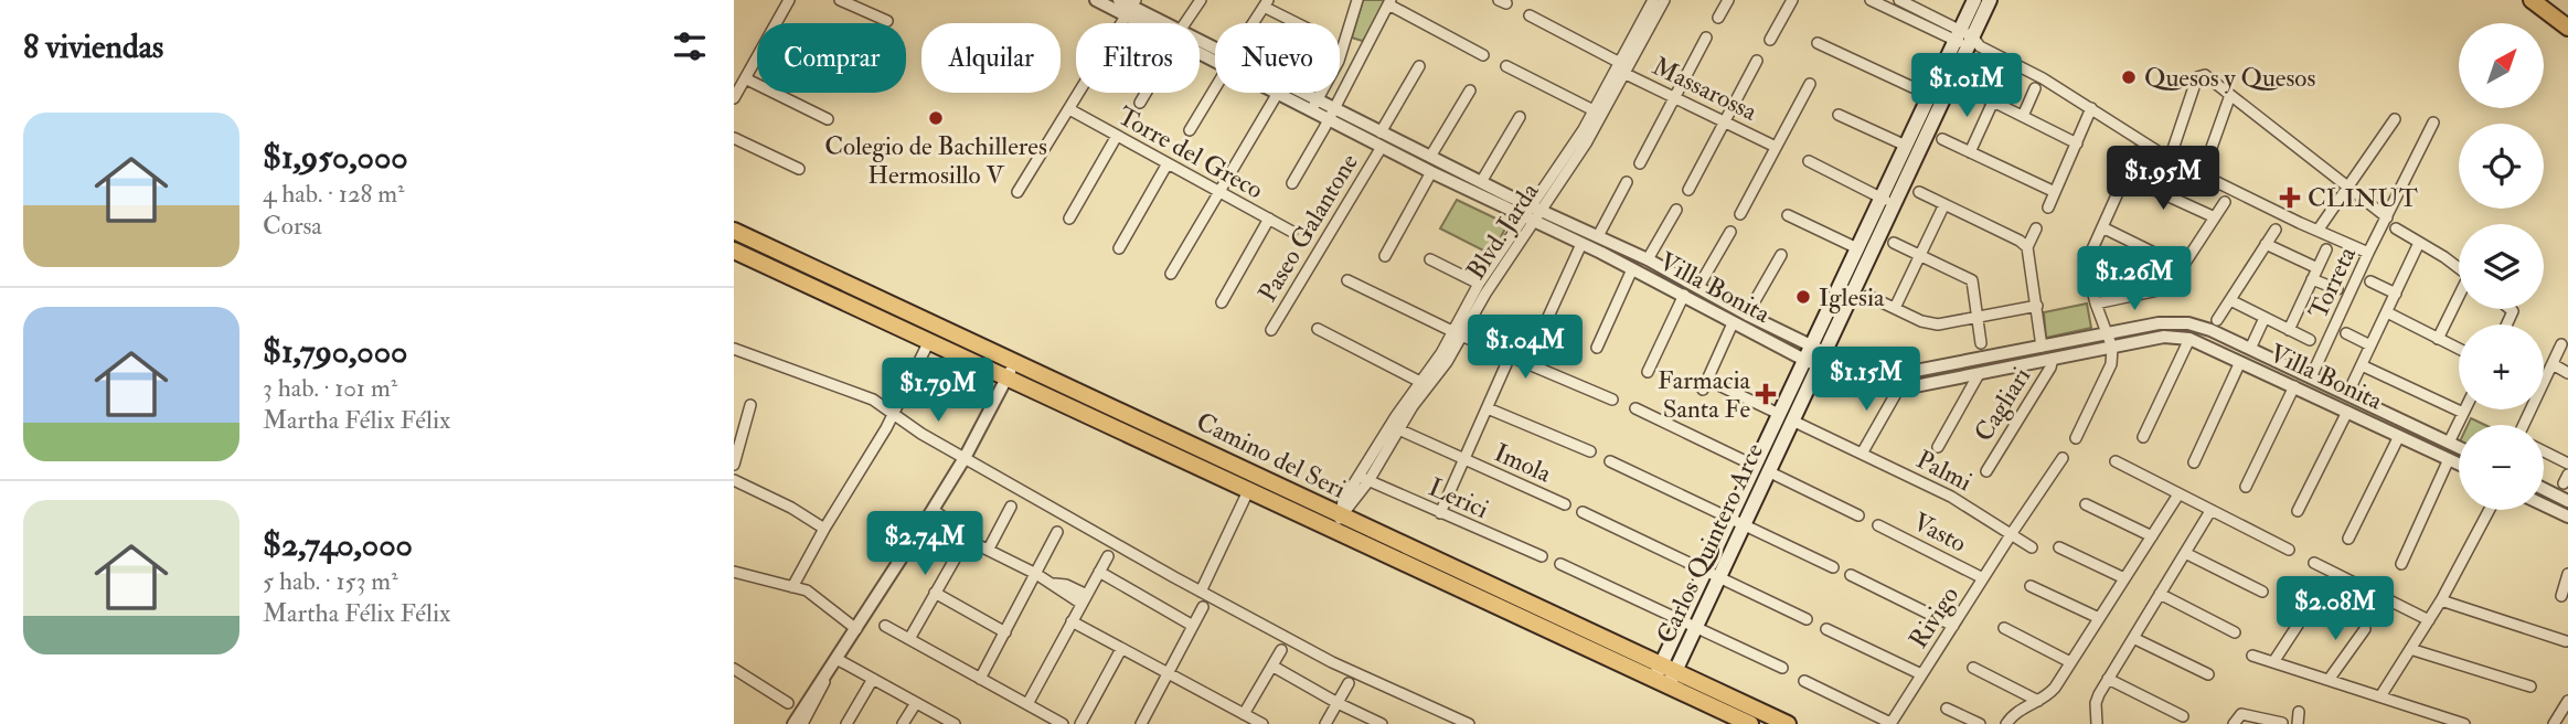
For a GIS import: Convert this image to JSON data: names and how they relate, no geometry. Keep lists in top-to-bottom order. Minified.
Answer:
{"streets":{"main road":["Camino del Seri","Carlos Quintero Arce"],"street":["Massarossa","Torre del Greco","Paseo Galantone","Blvd. Jarda","Torreta","Villa Bonita","Cagliari","Imola","Palmi","Lerici","Vasto","Rivigo"]},"crossings":[["Massarossa","Blvd. Jarda"],["Paseo Galantone","Villa Bonita"],["Blvd. Jarda","Villa Bonita"],["Blvd. Jarda","Camino del Seri"],["Blvd. Jarda","Imola"],["Blvd. Jarda","Lerici"],["Torreta","Villa Bonita"],["Villa Bonita","Cagliari"],["Villa Bonita","Palmi"],["Villa Bonita","Carlos Quintero Arce"],["Camino del Seri","Carlos Quintero Arce"],["Palmi","Carlos Quintero Arce"],["Palmi","Rivigo"],["Vasto","Rivigo"]],"places":{"other":["Quesos y Quesos","Colegio de Bachilleres Hermosillo V","Iglesia"],"health":["CLINUT","Farmacia Santa Fe"]},"north":"top right","page":{"heading":"8 viviendas","map_buttons":["+","−"],"chip":["Comprar","Alquilar","Filtros","Nuevo"],"price":["$1.01M","$1.95M","$1.26M","$1.04M","$1.15M","$1.79M","$2.74M","$2.08M"],"list":[{"name":"$1,950,000","note":"4 hab. · 128 m² · Corsa"},{"name":"$1,790,000","note":"3 hab. · 101 m² · Martha Félix Félix"},{"name":"$2,740,000","note":"5 hab. · 153 m² · Martha Félix Félix"}]}}
